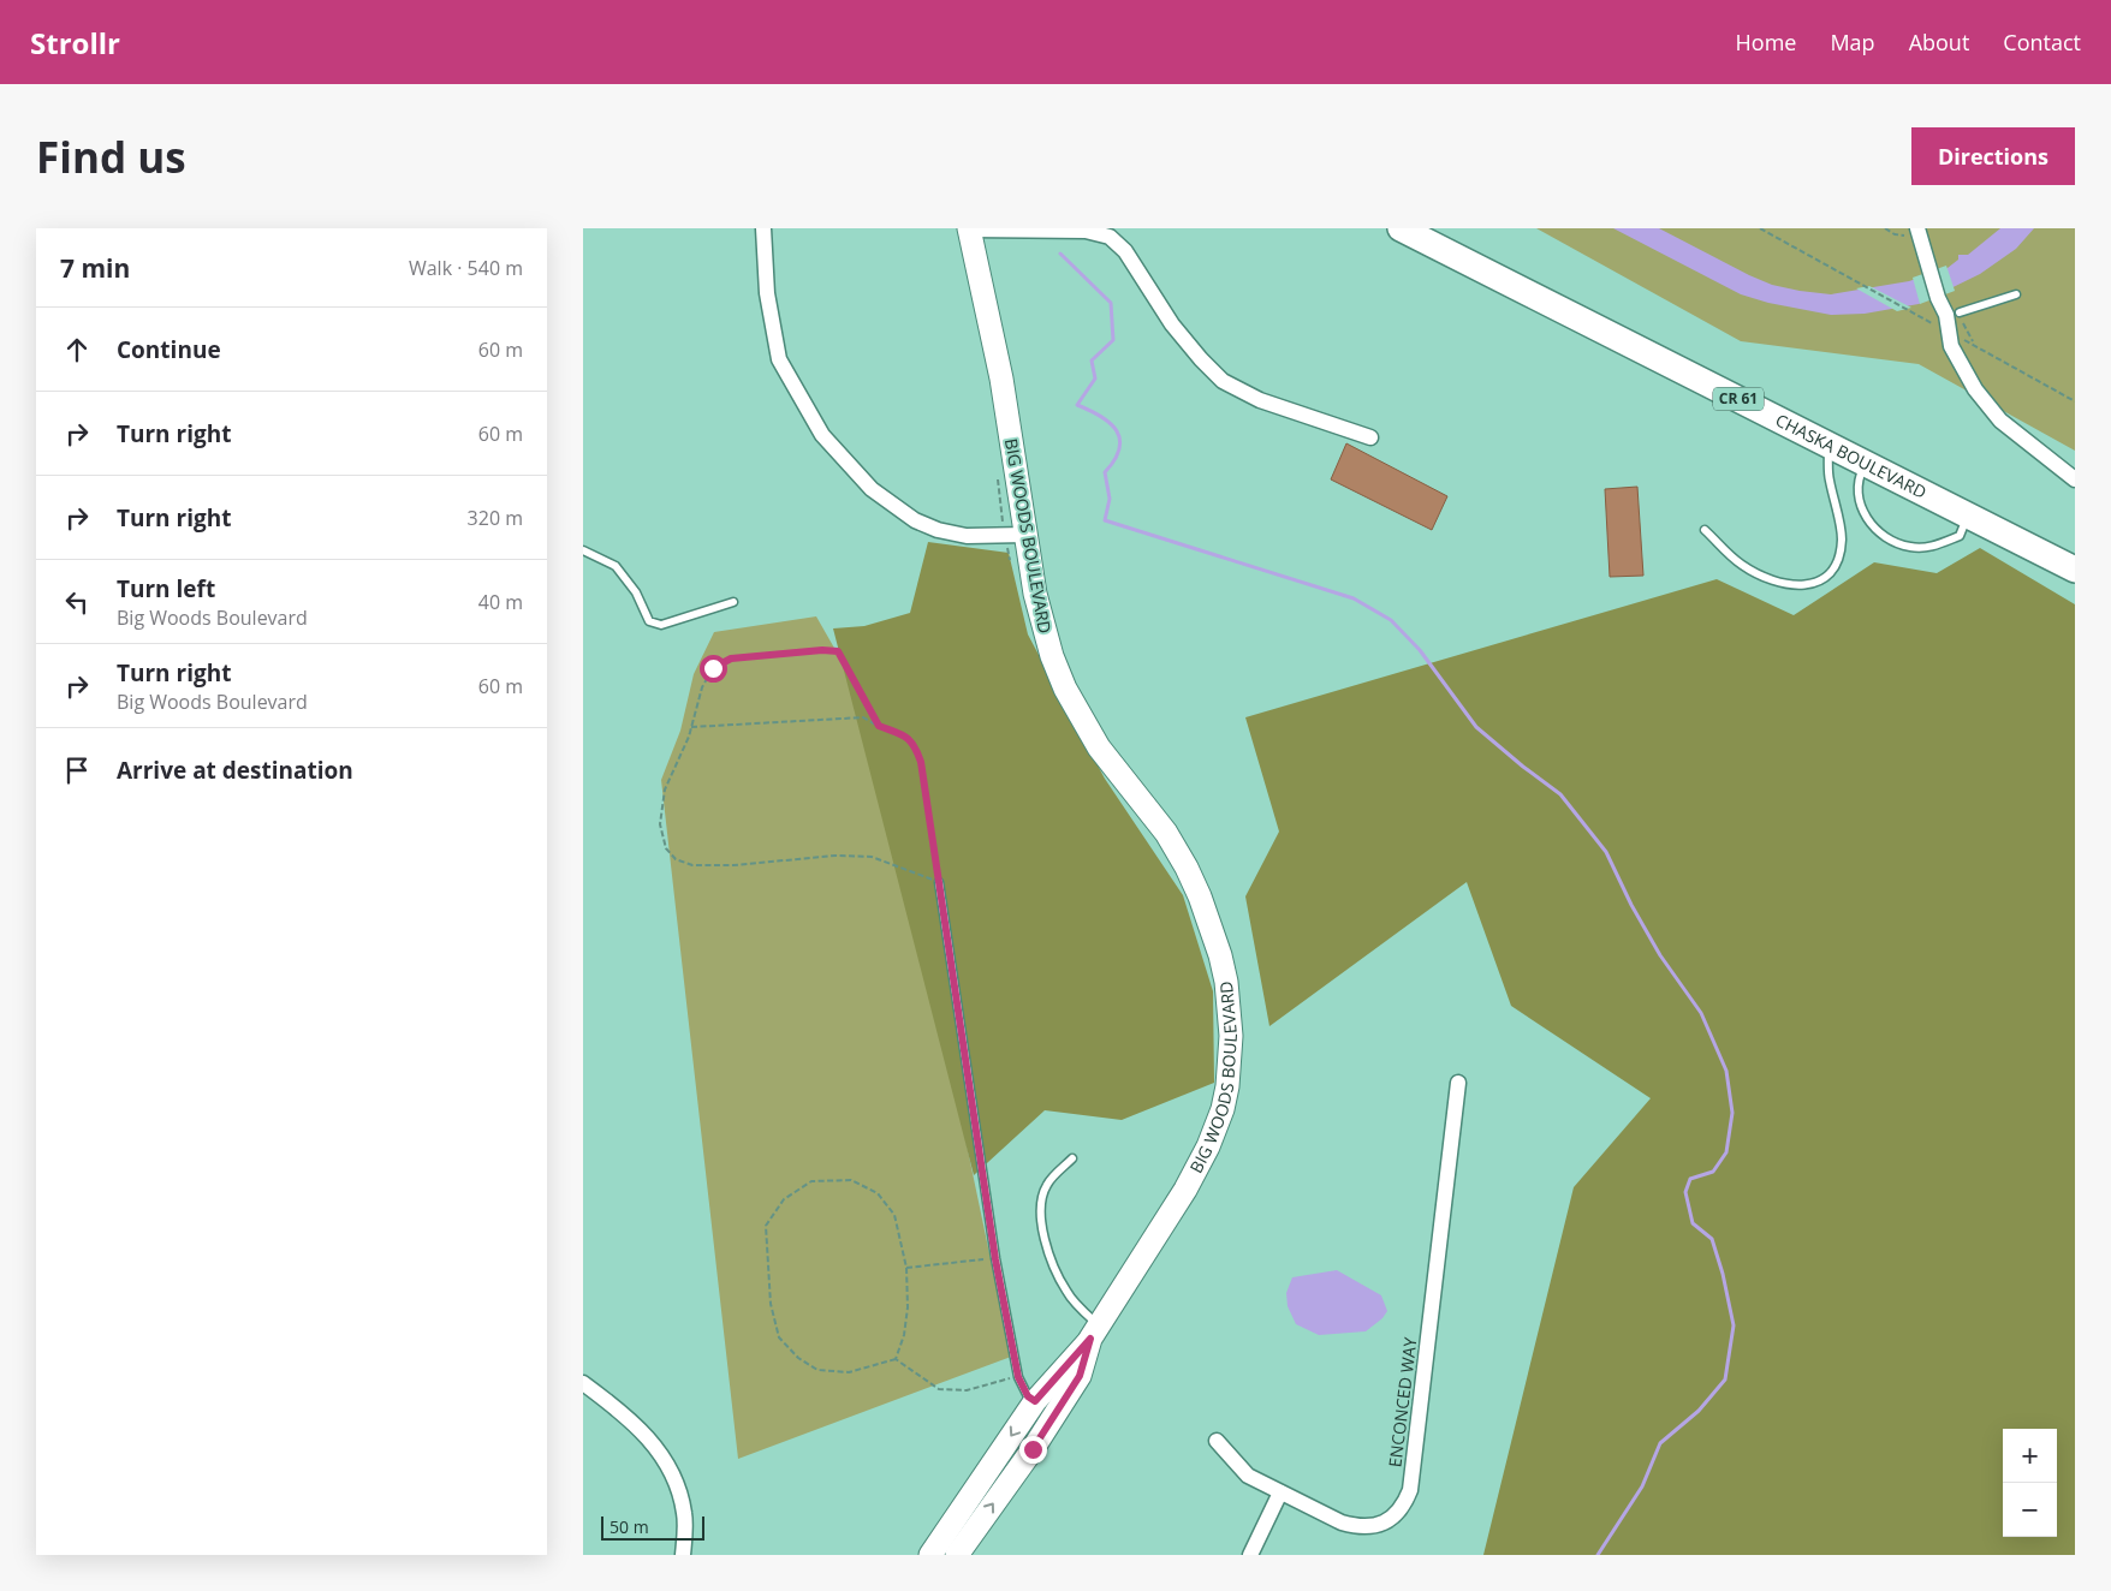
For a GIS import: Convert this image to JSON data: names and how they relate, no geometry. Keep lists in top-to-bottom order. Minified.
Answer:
{"streets":{"main road":["CR 61","CHASKA BOULEVARD"],"street":["BIG WOODS BOULEVARD","ENCONCED WAY"]},"scale_bar":"50 m","page":{"header":"Strollr","nav":["Home","Map","About","Contact"],"buttons":"Directions","title":"Find us","heading":["7 min","Walk · 540 m"],"list":[["Continue","60 m"],["Turn right","60 m"],["Turn right","320 m"],["Turn left","Big Woods Boulevard","40 m"],["Turn right","Big Woods Boulevard","60 m"],"Arrive at destination"],"map_buttons":["+","−"],"scale":"50 m"}}
